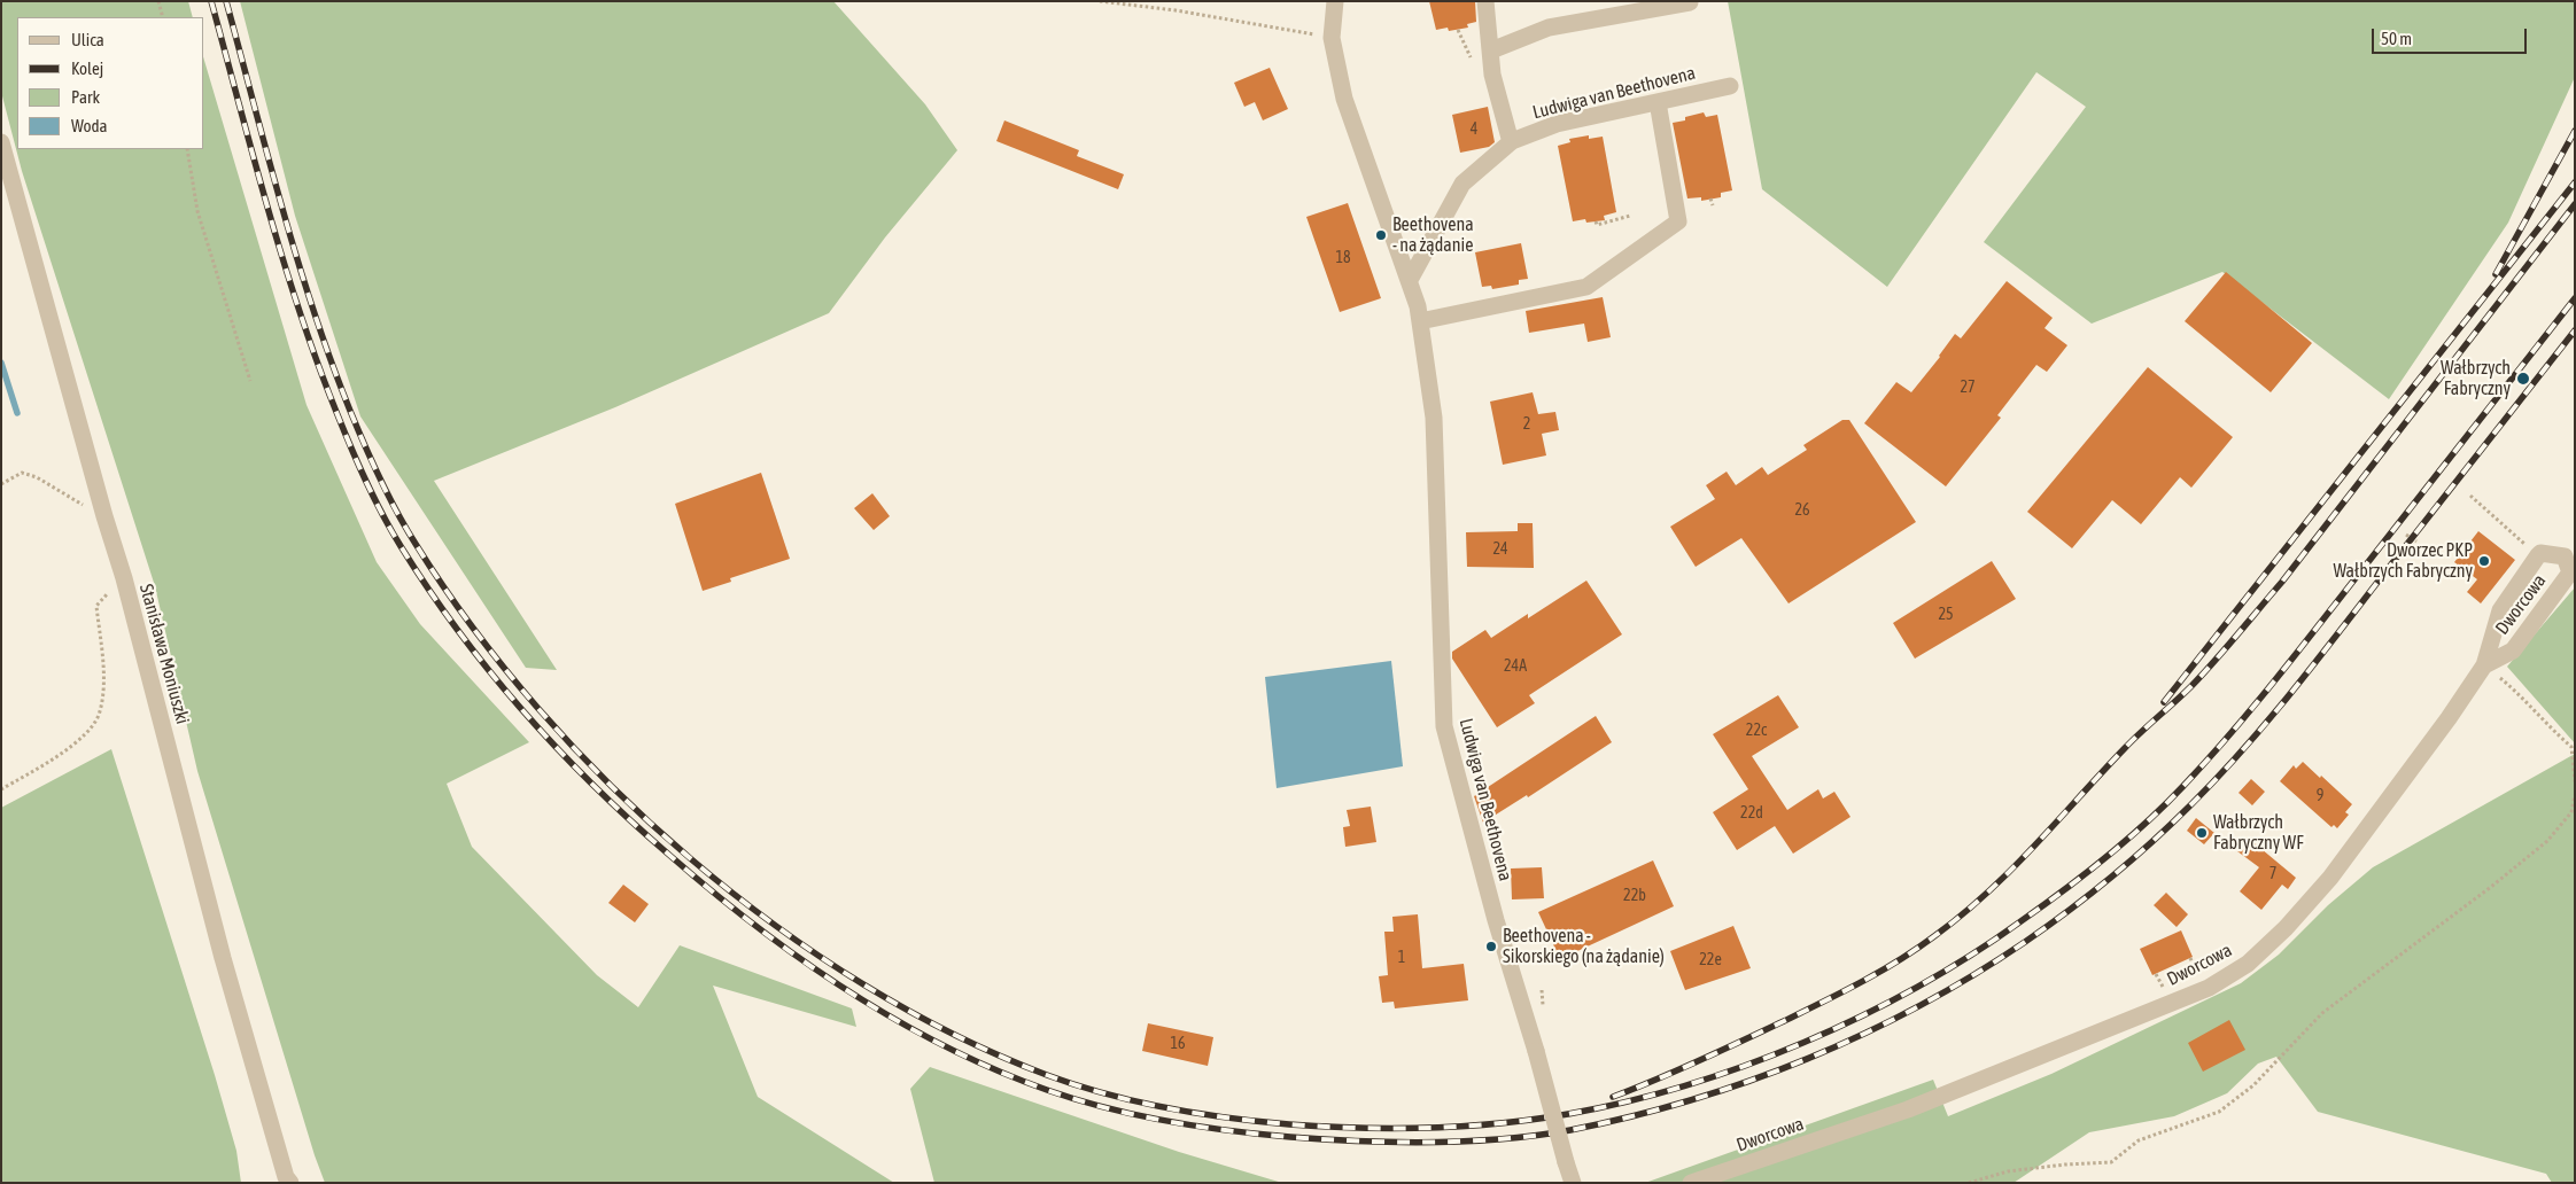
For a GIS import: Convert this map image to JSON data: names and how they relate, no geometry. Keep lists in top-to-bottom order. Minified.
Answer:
{"streets":{"street":["Ludwiga van Beethovena","Dworcowa","Stanisława Moniuszki"]},"places":["Beethovena - na żądanie","Wałbrzych Fabryczny","Dworzec PKP Wałbrzych Fabryczny","Wałbrzych Fabryczny WF","Beethovena - Sikorskiego (na żądanie)"],"house_numbers":["4","18","27","2","26","24","25","24A","22c","9","22d","7","22b","1","22e","16"],"legend":["Ulica","Kolej","Park","Woda"],"scale_bar":"50 m"}
